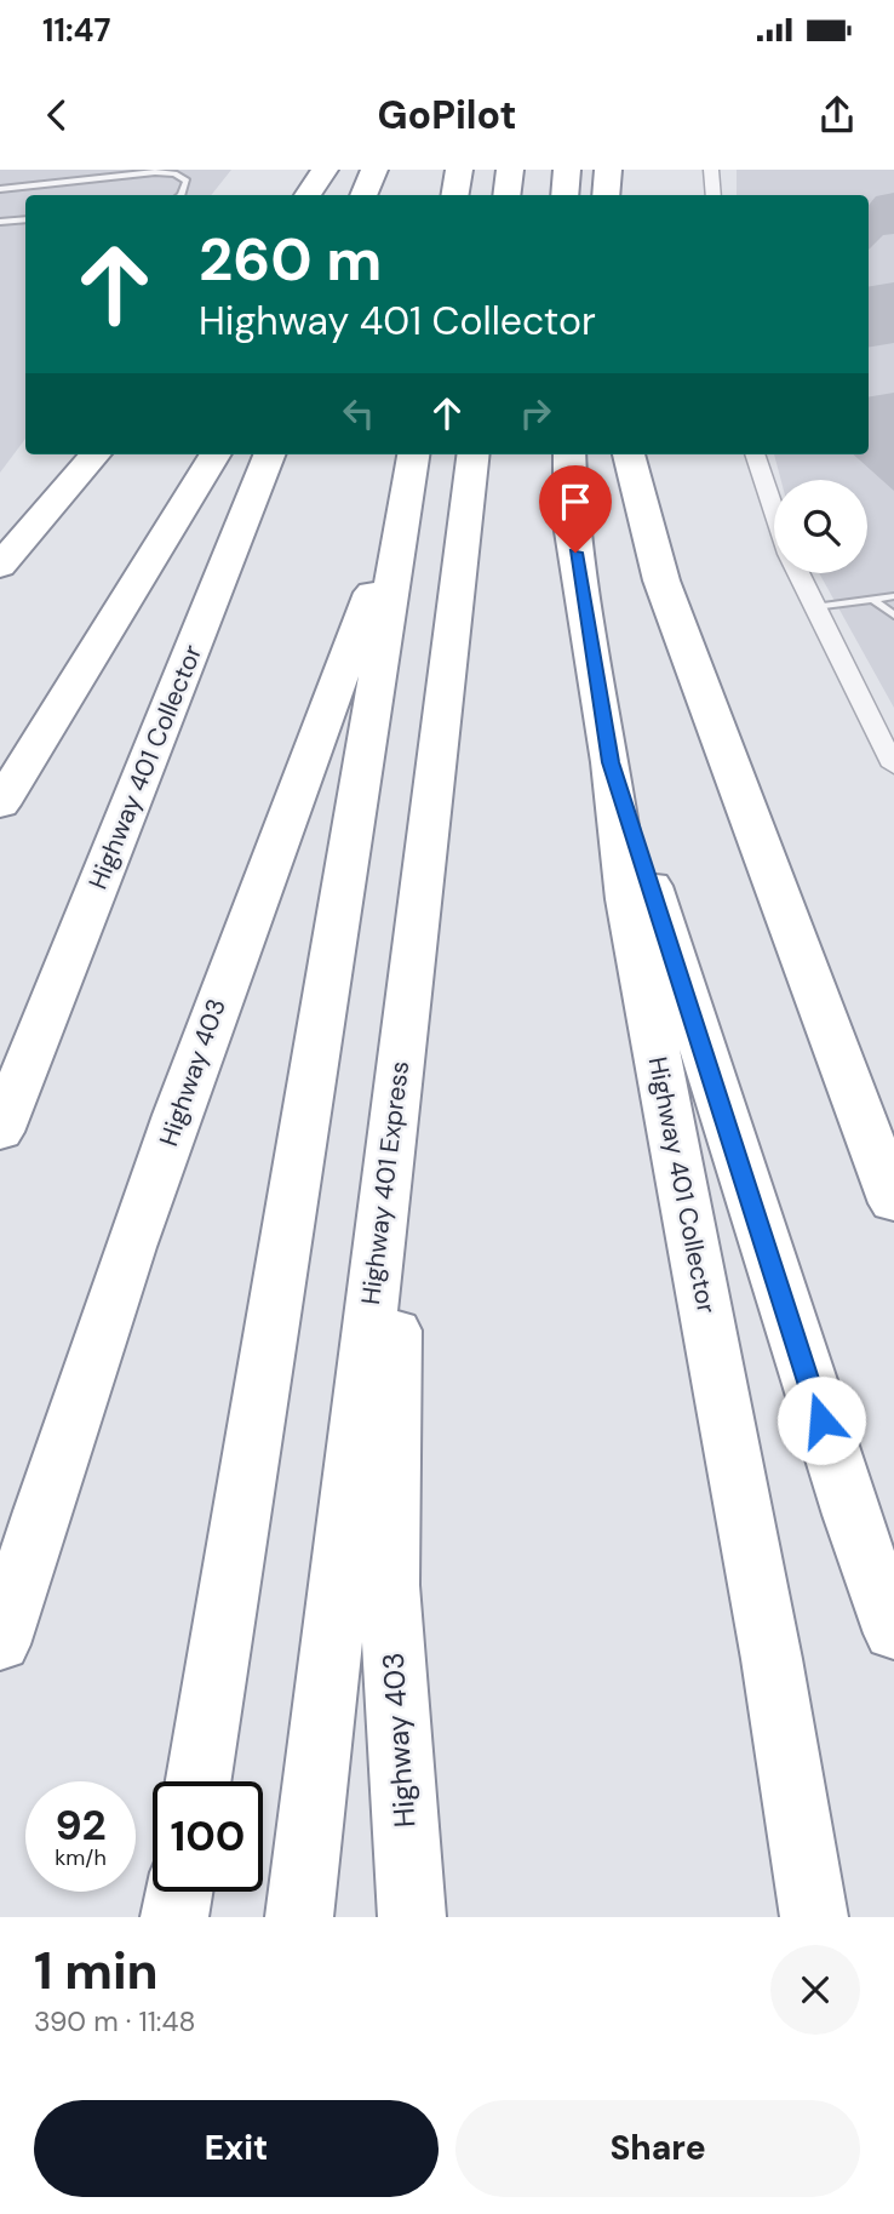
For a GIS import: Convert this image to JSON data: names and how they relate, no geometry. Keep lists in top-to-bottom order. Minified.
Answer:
{"streets":{"highway":["Highway 401 Collector","Highway 403","Highway 401 Express"]},"crossings":[["Highway 403","Highway 401 Express"]],"page":{"status":"11:47","header":"GoPilot","turn":["260 m","Highway 401 Collector"],"speed":"92 km/h","limit":"100","heading":["1 min","390 m · 11:48"],"buttons":["Exit","Share"]}}
